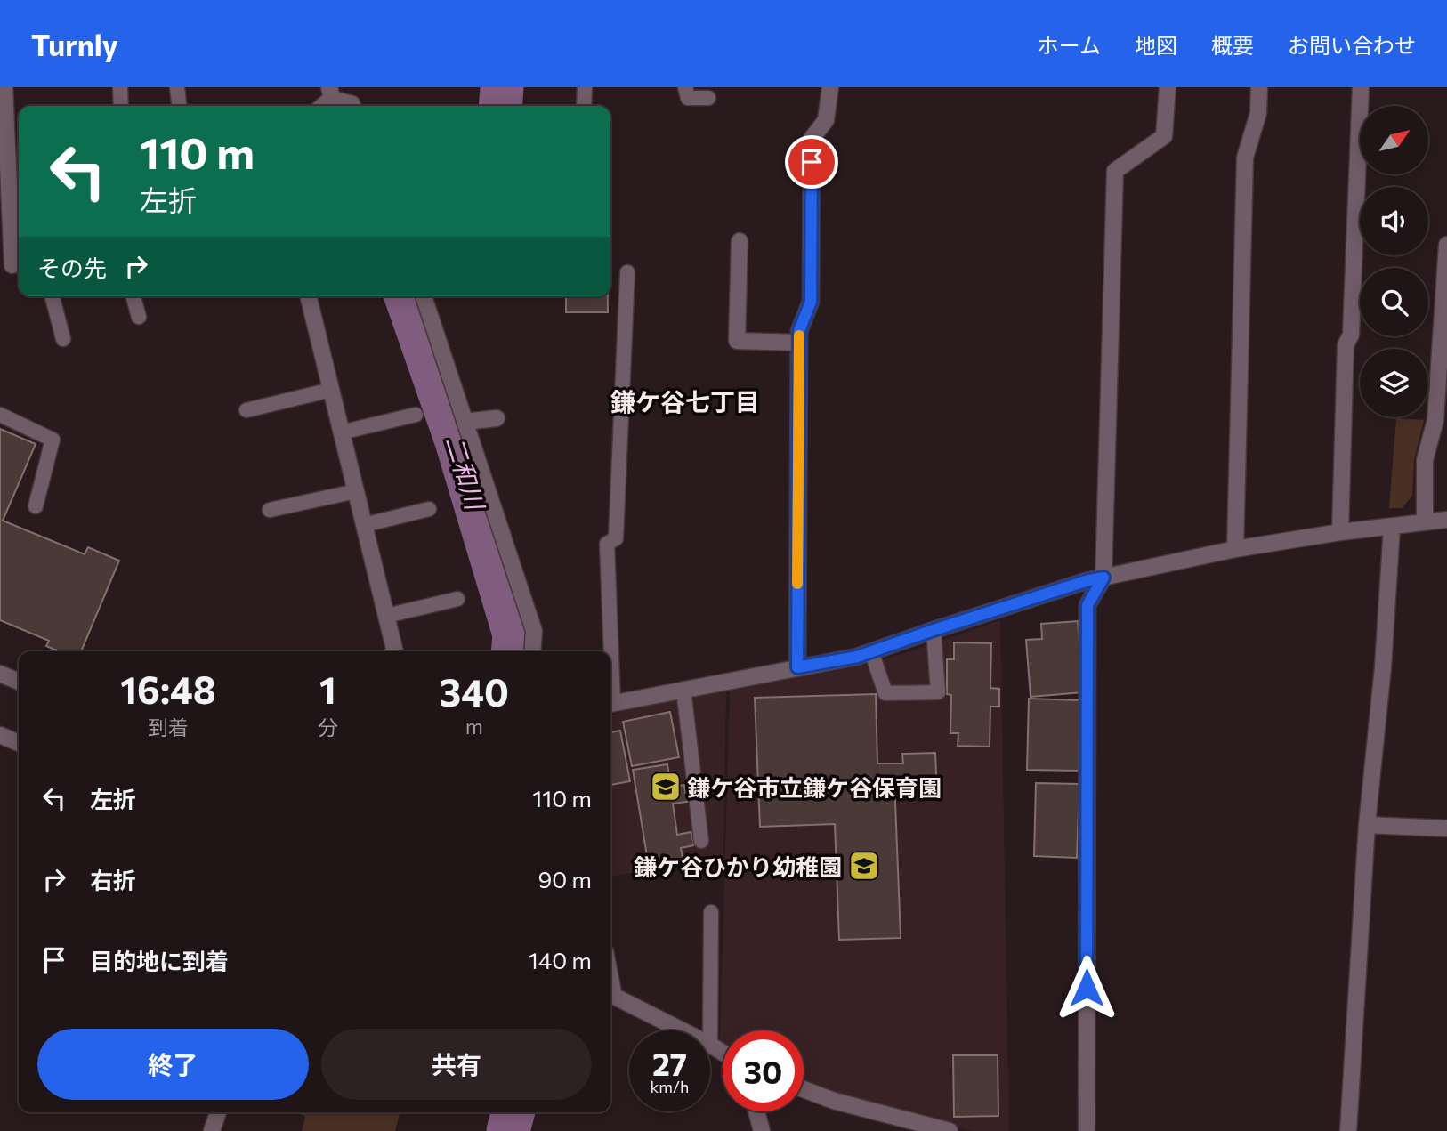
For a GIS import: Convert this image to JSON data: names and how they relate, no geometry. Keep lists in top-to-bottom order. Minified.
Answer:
{"districts":["鎌ケ谷七丁目"],"water":["二和川"],"places":{"school or university":["鎌ケ谷市立鎌ケ谷保育園","鎌ケ谷ひかり幼稚園"]},"north":"top right","page":{"header":"Turnly","nav":["ホーム","地図","概要","お問い合わせ"],"turn":["110 m","左折"],"then":"その先","eta":["16:48","到着","1","分","340","m"],"list":[{"name":"左折","value":"110 m"},{"name":"右折","value":"90 m"},{"name":"目的地に到着","value":"140 m"}],"buttons":["終了","共有"],"speed":"27 km/h","limit":"30"}}
